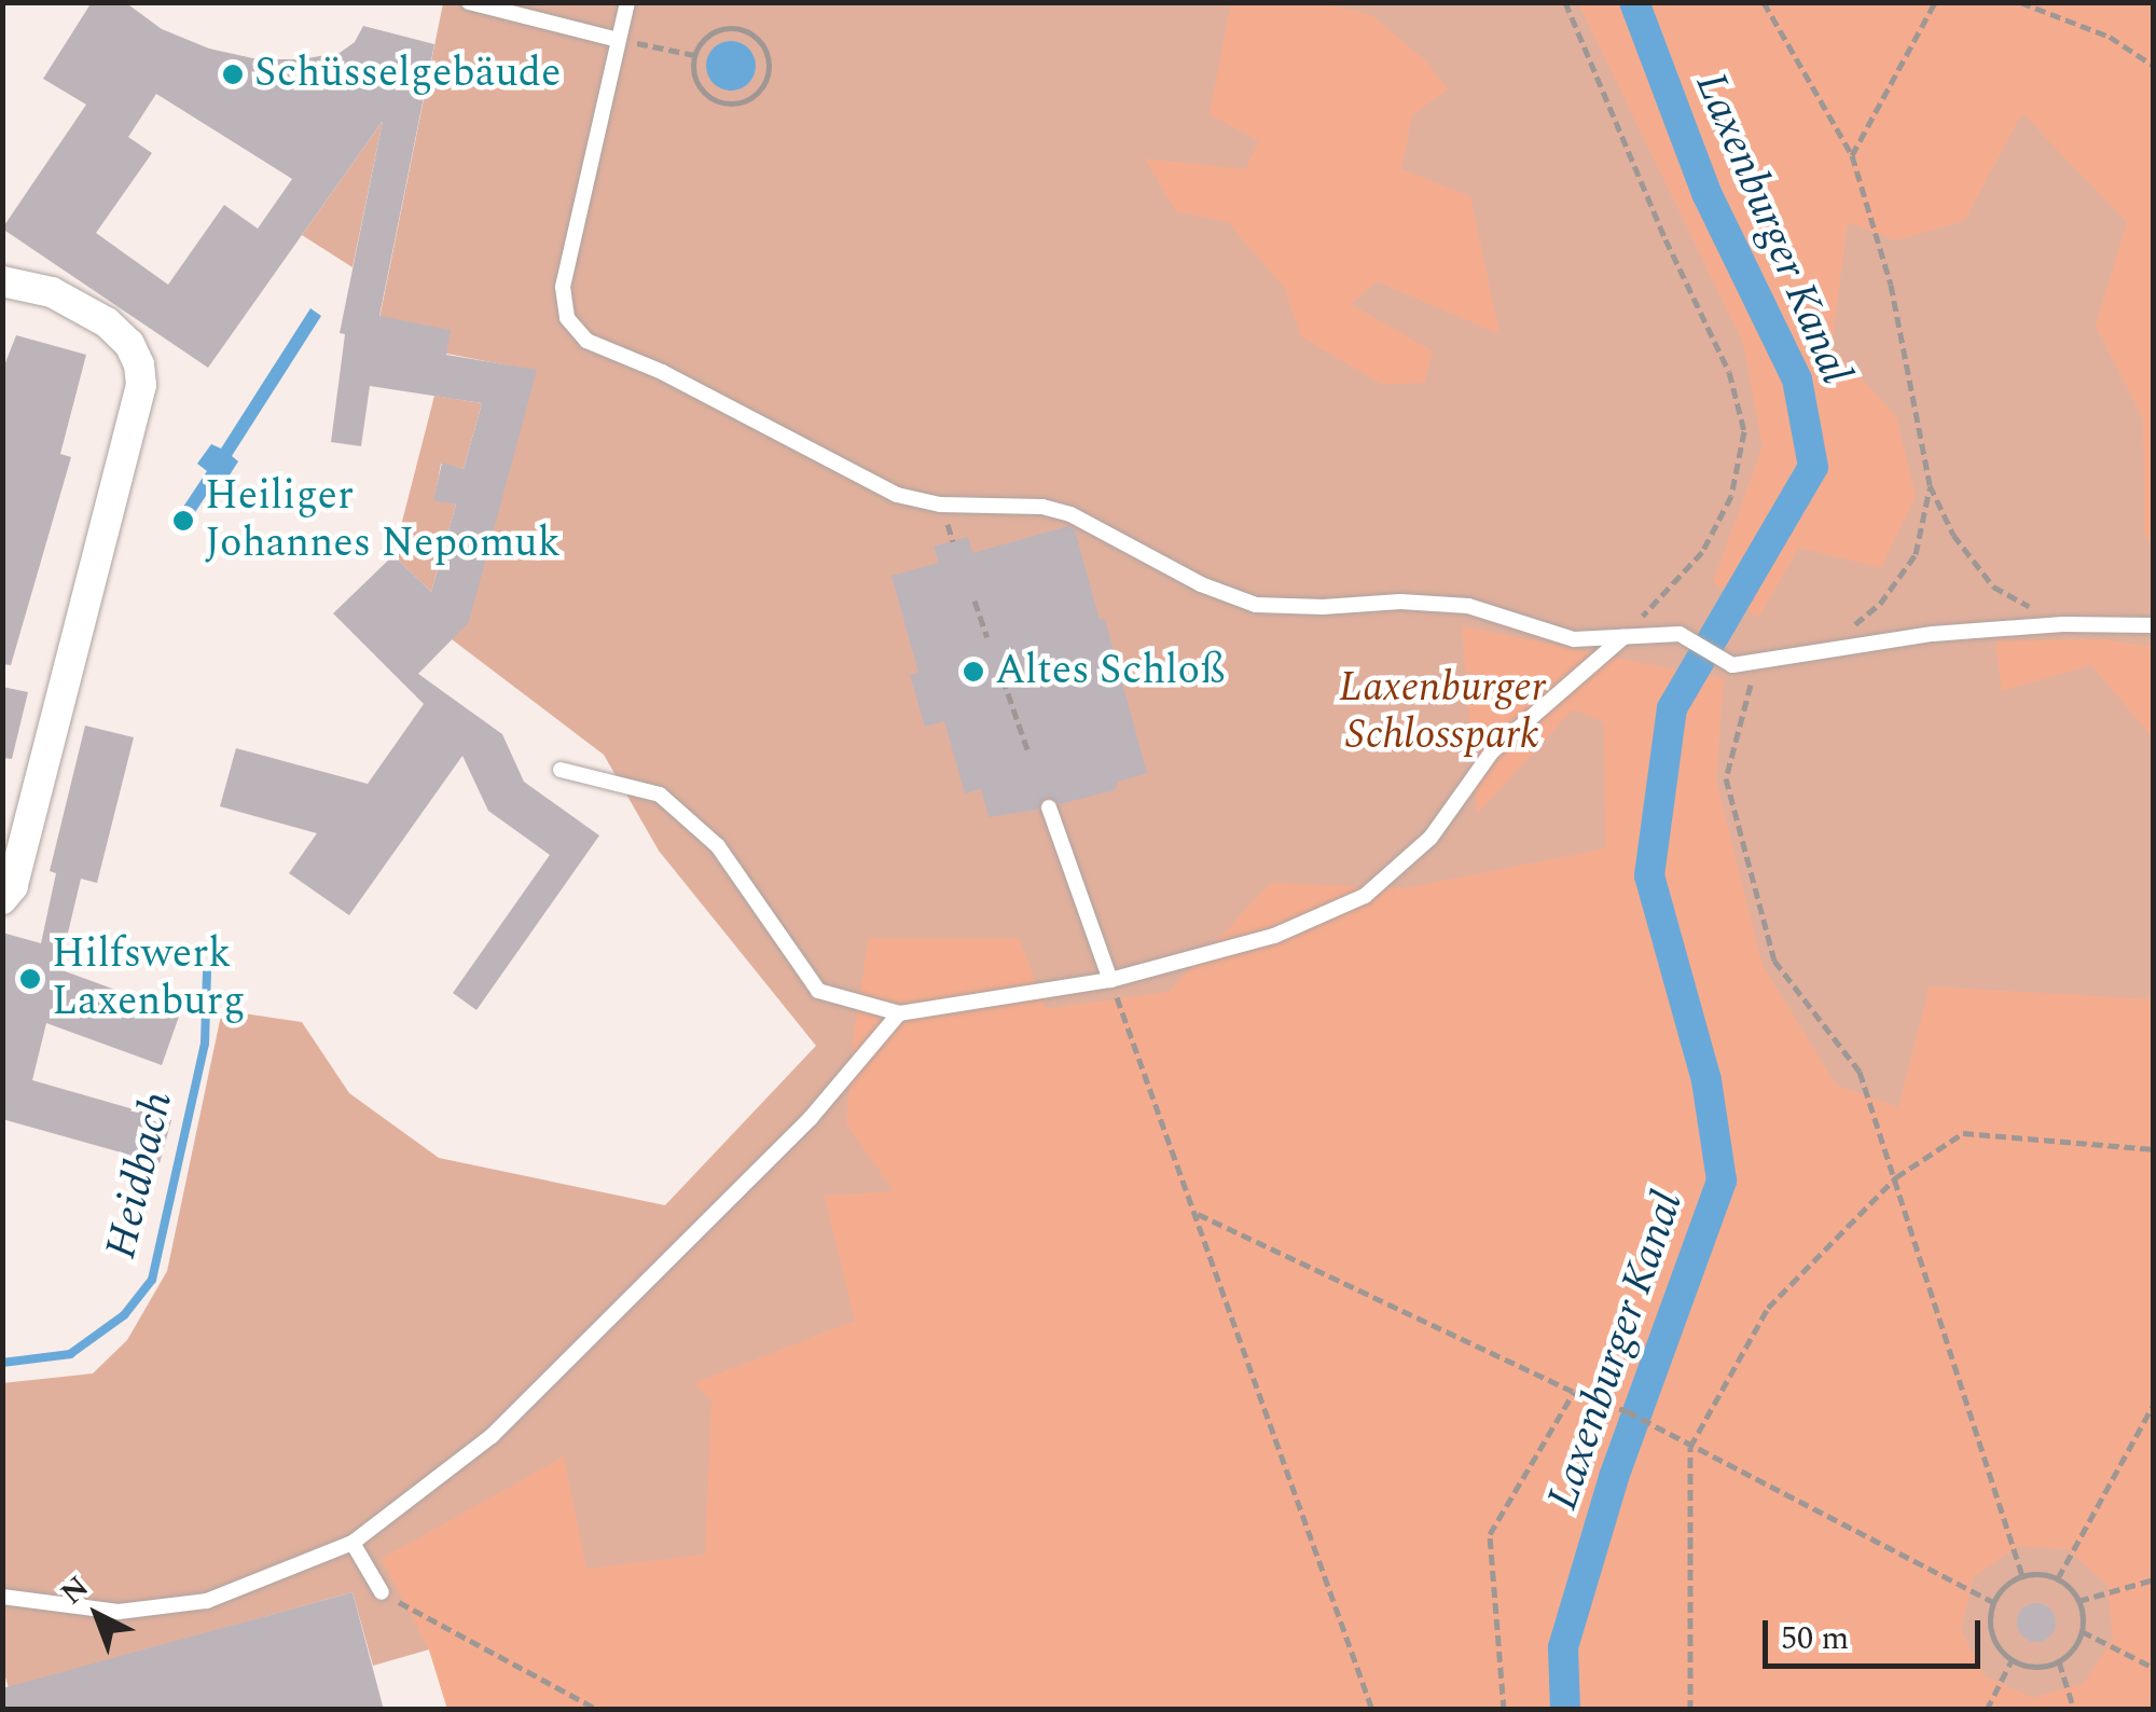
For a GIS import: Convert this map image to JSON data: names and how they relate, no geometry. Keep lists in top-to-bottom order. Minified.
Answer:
{"water":["Laxenburger Kanal","Heidbach"],"parks":["Laxenburger Schlosspark"],"places":["Schüsselgebäude","Heiliger Johannes Nepomuk","Altes Schloß","Hilfswerk Laxenburg"],"scale_bar":"50 m","north":"top left"}
